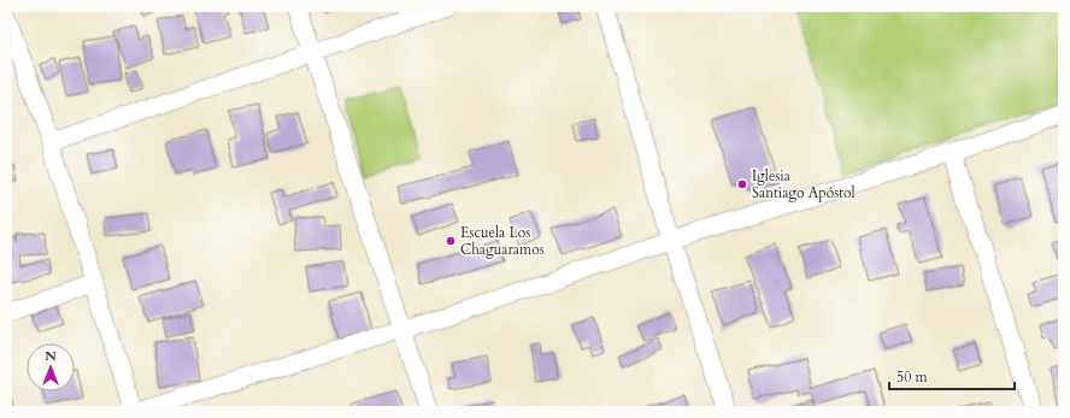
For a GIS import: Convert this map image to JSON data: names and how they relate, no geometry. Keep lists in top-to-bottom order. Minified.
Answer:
{"places":["Iglesia Santiago Apóstol","Escuela Los Chaguaramos"],"scale_bar":"50 m","north":"top"}
